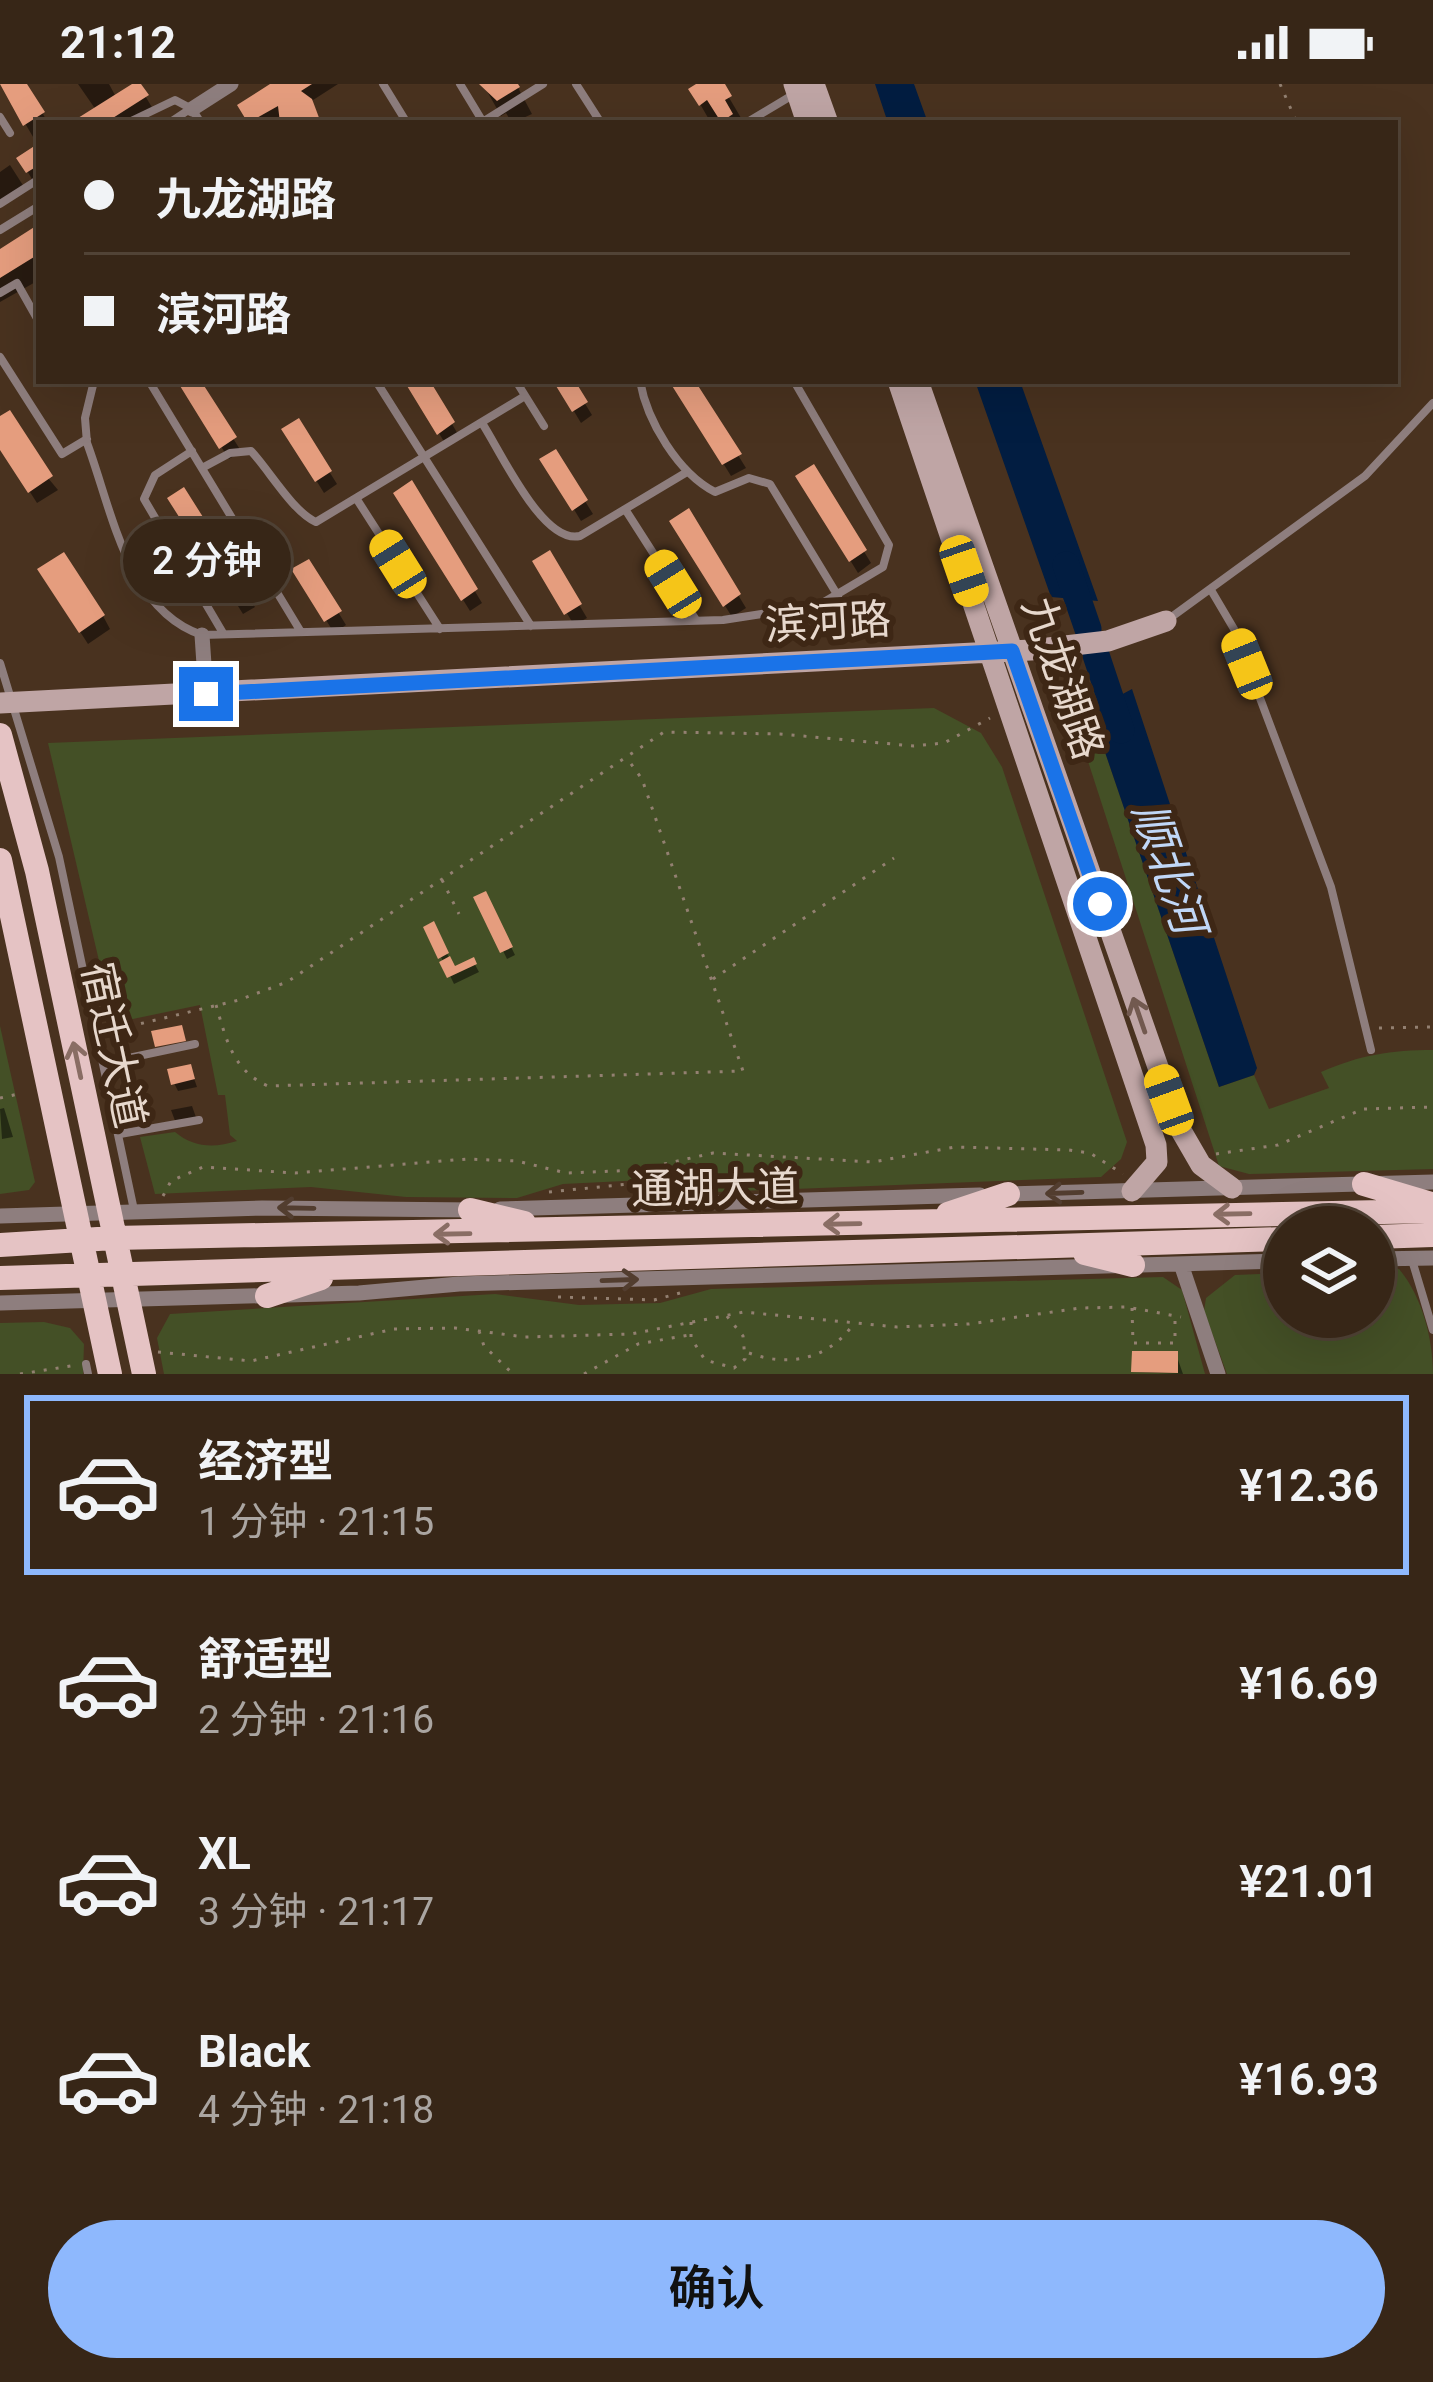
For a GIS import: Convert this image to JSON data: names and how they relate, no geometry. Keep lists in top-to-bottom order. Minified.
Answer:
{"streets":{"main road":["宿迁大道","通湖大道"],"street":["滨河路","九龙湖路"]},"crossings":[["滨河路","九龙湖路"],["宿迁大道","通湖大道"]],"water":["顺北河"],"page":{"status":"21:12","banner":["九龙湖路","滨河路"],"bubble":"2 分钟","list":[{"name":"经济型","note":"1 分钟 · 21:15","value":"¥12.36"},{"name":"舒适型","note":"2 分钟 · 21:16","value":"¥16.69"},{"name":"XL","note":"3 分钟 · 21:17","value":"¥21.01"},{"name":"Black","note":"4 分钟 · 21:18","value":"¥16.93"}],"buttons":"确认"}}
